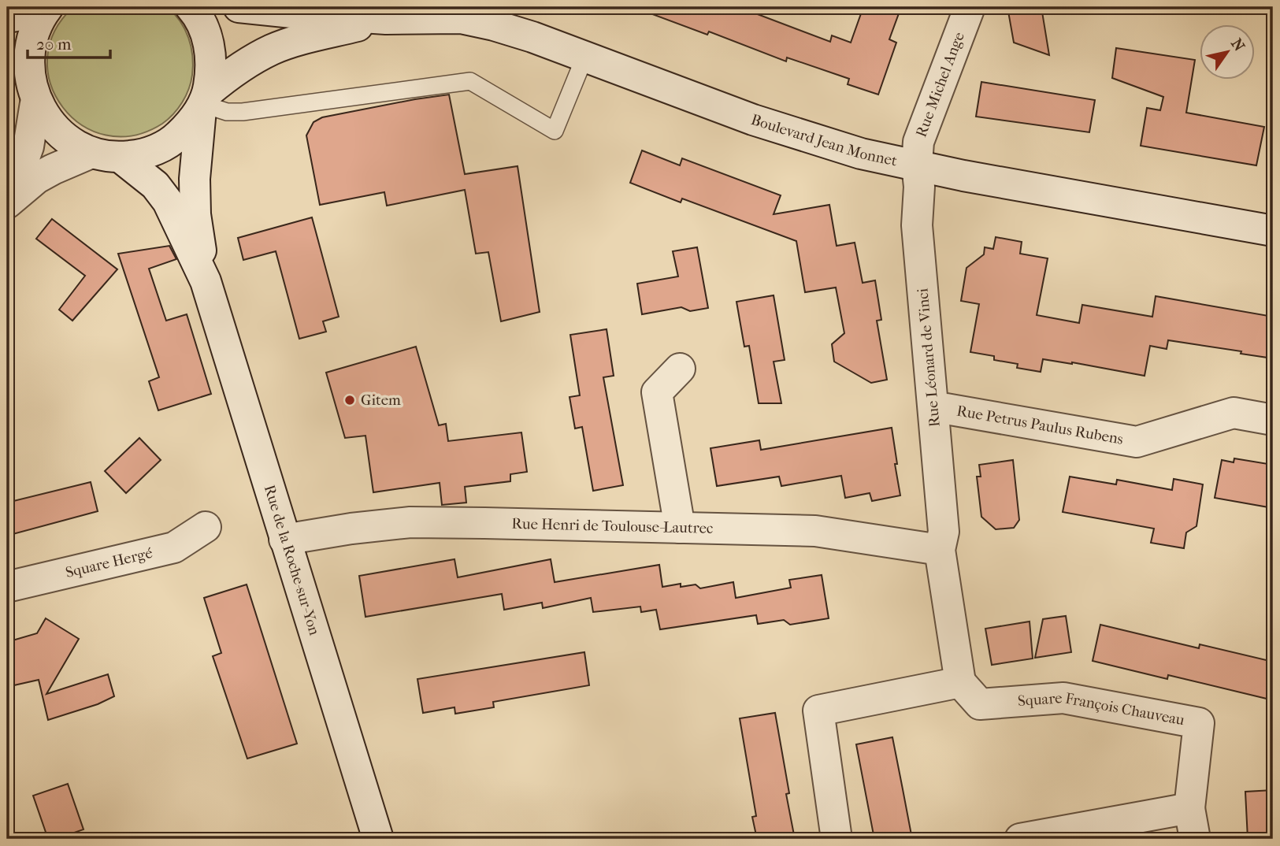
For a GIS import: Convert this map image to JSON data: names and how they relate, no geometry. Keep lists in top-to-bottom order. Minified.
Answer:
{"streets":{"street":["Rue Michel Ange","Boulevard Jean Monnet","Rue Léonard de Vinci","Rue Petrus Paulus Rubens","Rue Henri de Toulouse-Lautrec","Rue de la Roche-sur-Yon","Square Hergé","Square François Chauveau"]},"crossings":[["Rue Michel Ange","Boulevard Jean Monnet"],["Rue Michel Ange","Rue Léonard de Vinci"],["Boulevard Jean Monnet","Rue Léonard de Vinci"],["Boulevard Jean Monnet","Rue de la Roche-sur-Yon"],["Rue Léonard de Vinci","Rue Petrus Paulus Rubens"],["Rue Léonard de Vinci","Rue Henri de Toulouse-Lautrec"],["Rue Henri de Toulouse-Lautrec","Rue de la Roche-sur-Yon"]],"places":["Gitem"],"scale_bar":"20 m","north":"top right"}
